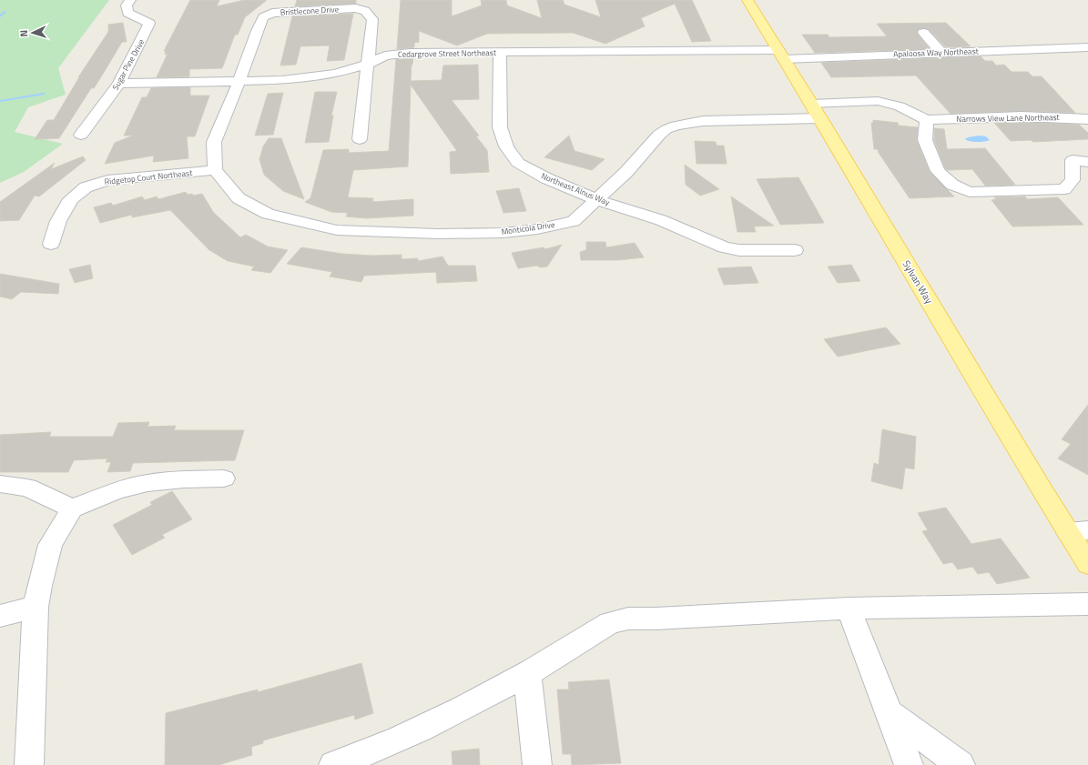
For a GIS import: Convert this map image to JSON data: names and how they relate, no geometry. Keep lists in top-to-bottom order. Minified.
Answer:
{"streets":{"main road":["Sylvan Way"],"street":["Bristlecone Drive","Apaloosa Way Northeast","Cedargrove Street Northeast","Sugar Pine Drive","Narrows View Lane Northeast","Ridgetop Court Northeast","Northeast Alnus Way","Monticola Drive"]},"crossings":[["Bristlecone Drive","Cedargrove Street Northeast"],["Bristlecone Drive","Ridgetop Court Northeast"],["Bristlecone Drive","Monticola Drive"],["Apaloosa Way Northeast","Cedargrove Street Northeast"],["Apaloosa Way Northeast","Sylvan Way"],["Cedargrove Street Northeast","Sugar Pine Drive"],["Cedargrove Street Northeast","Northeast Alnus Way"],["Cedargrove Street Northeast","Sylvan Way"],["Narrows View Lane Northeast","Sylvan Way"],["Ridgetop Court Northeast","Monticola Drive"],["Northeast Alnus Way","Monticola Drive"],["Monticola Drive","Sylvan Way"]],"north":"left"}
